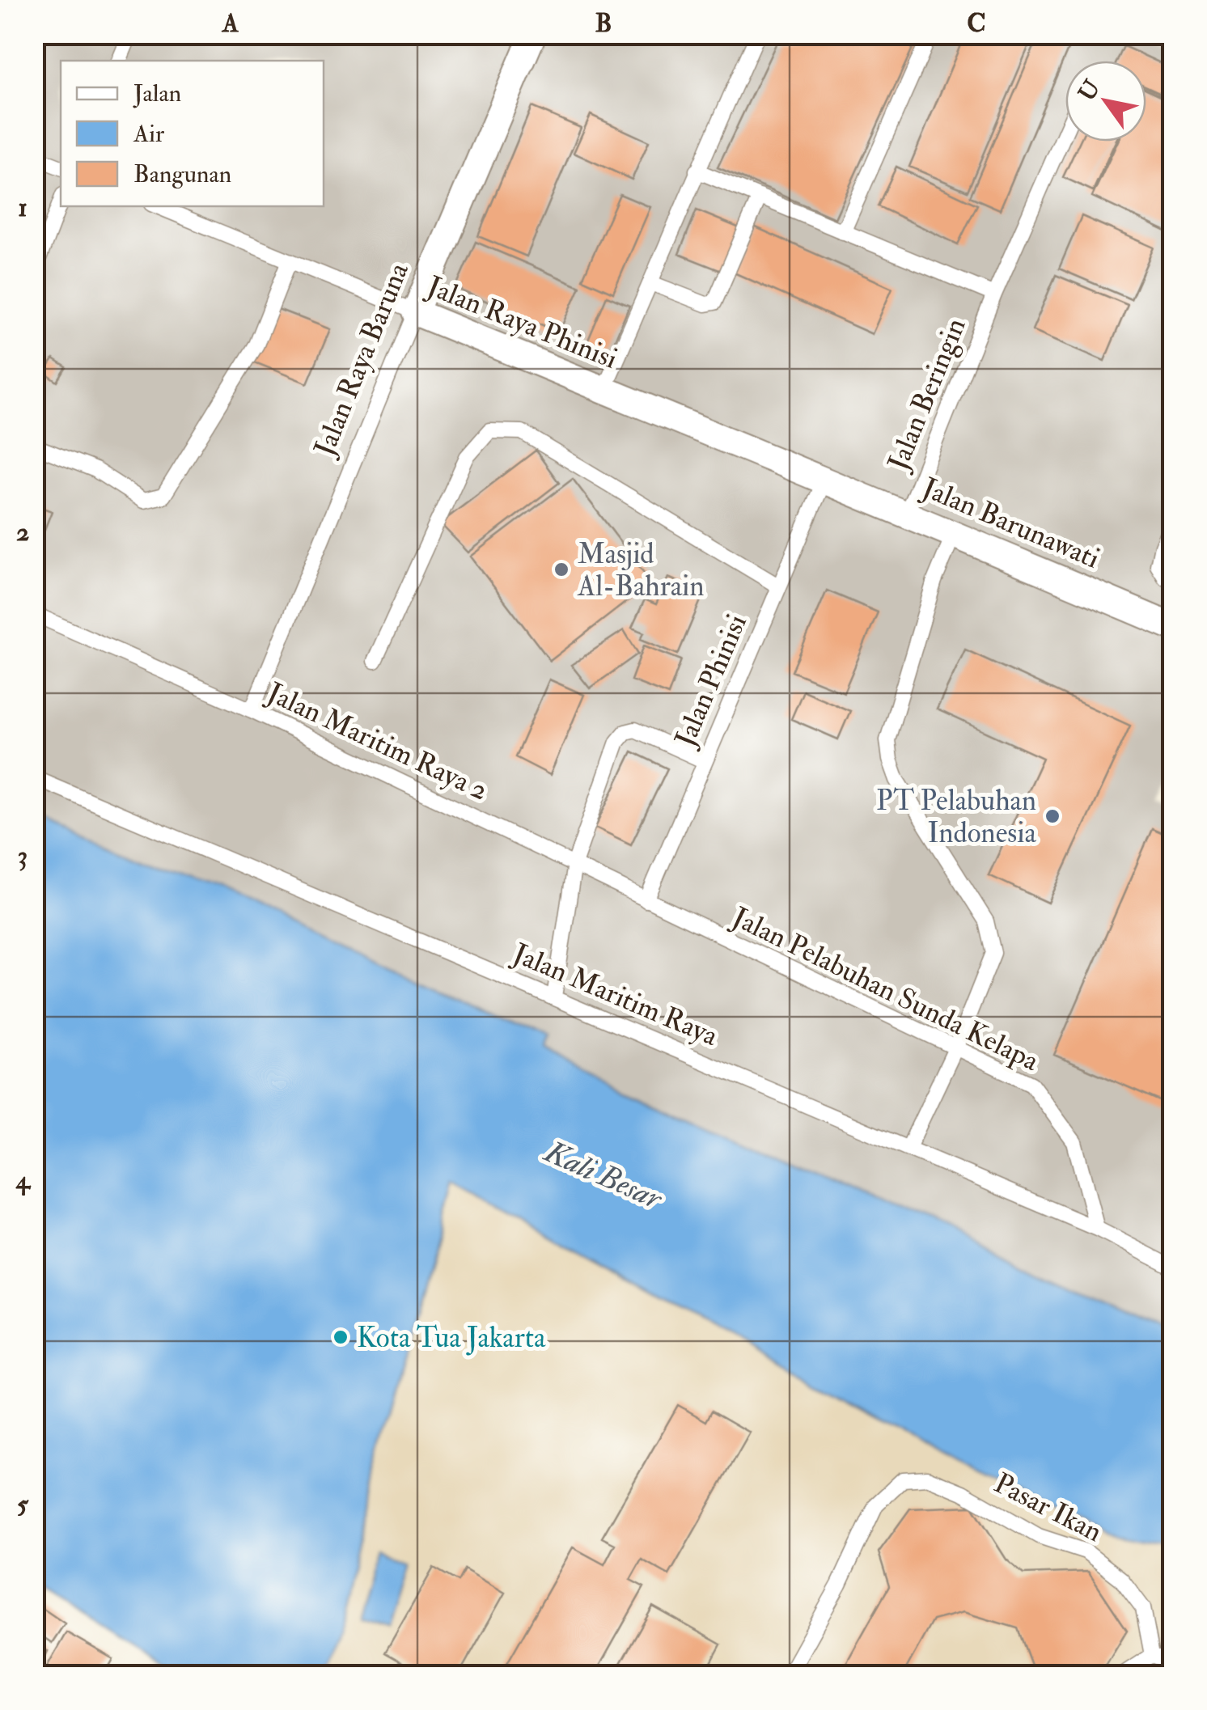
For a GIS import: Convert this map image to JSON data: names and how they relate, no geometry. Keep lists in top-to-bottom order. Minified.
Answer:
{"streets":{"street":["Jalan Raya Phinisi","Jalan Raya Baruna","Jalan Barunawati"],"lane":["Jalan Beringin","Jalan Phinisi","Jalan Maritim Raya 2","Jalan Pelabuhan Sunda Kelapa","Jalan Maritim Raya","Pasar Ikan"]},"crossings":[["Jalan Raya Phinisi","Jalan Raya Baruna"],["Jalan Raya Phinisi","Jalan Barunawati"],["Jalan Raya Phinisi","Jalan Phinisi"],["Jalan Raya Baruna","Jalan Maritim Raya 2"],["Jalan Beringin","Jalan Barunawati"],["Jalan Barunawati","Jalan Phinisi"],["Jalan Phinisi","Jalan Pelabuhan Sunda Kelapa"],["Jalan Maritim Raya 2","Jalan Pelabuhan Sunda Kelapa"],["Jalan Pelabuhan Sunda Kelapa","Jalan Maritim Raya"]],"water":["Kali Besar"],"places":["Masjid Al-Bahrain","PT Pelabuhan Indonesia","Kota Tua Jakarta"],"legend":["Jalan","Air","Bangunan"],"north":"top left","grid":{"columns":["A","B","C"],"rows":["1","2","3","4","5"]}}
